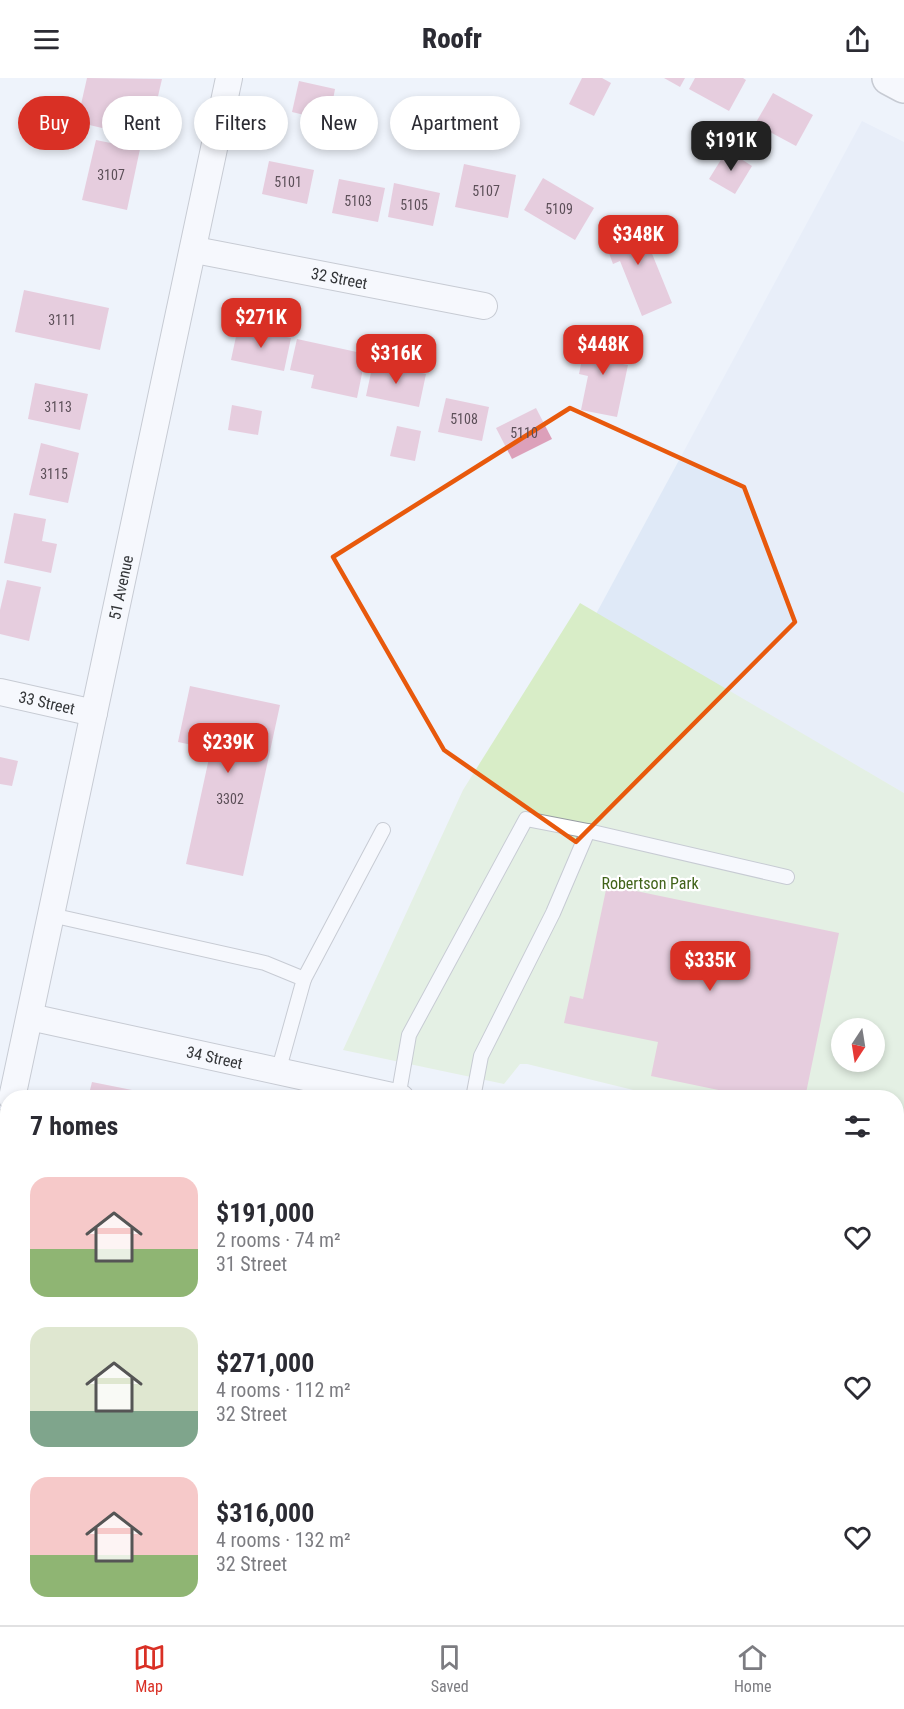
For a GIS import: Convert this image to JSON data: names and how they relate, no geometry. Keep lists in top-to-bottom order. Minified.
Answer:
{"streets":{"street":["32 Street","51 Avenue","33 Street","34 Street"]},"crossings":[["32 Street","51 Avenue"],["51 Avenue","33 Street"],["51 Avenue","34 Street"]],"parks":["Robertson Park"],"house_numbers":["3107","5101","5107","5103","5105","5109","3111","3113","5108","5110","3115","3302"],"north":"bottom","page":{"header":"Roofr","chip":["Buy","Rent","Filters","New","Apartment"],"price":["$191K","$348K","$271K","$448K","$316K","$239K","$335K"],"heading":"7 homes","list":[{"name":"$191,000","note":"2 rooms · 74 m² · 31 Street"},{"name":"$271,000","note":"4 rooms · 112 m² · 32 Street"},{"name":"$316,000","note":"4 rooms · 132 m² · 32 Street"}],"tabs":["Map","Saved","Home"]}}
